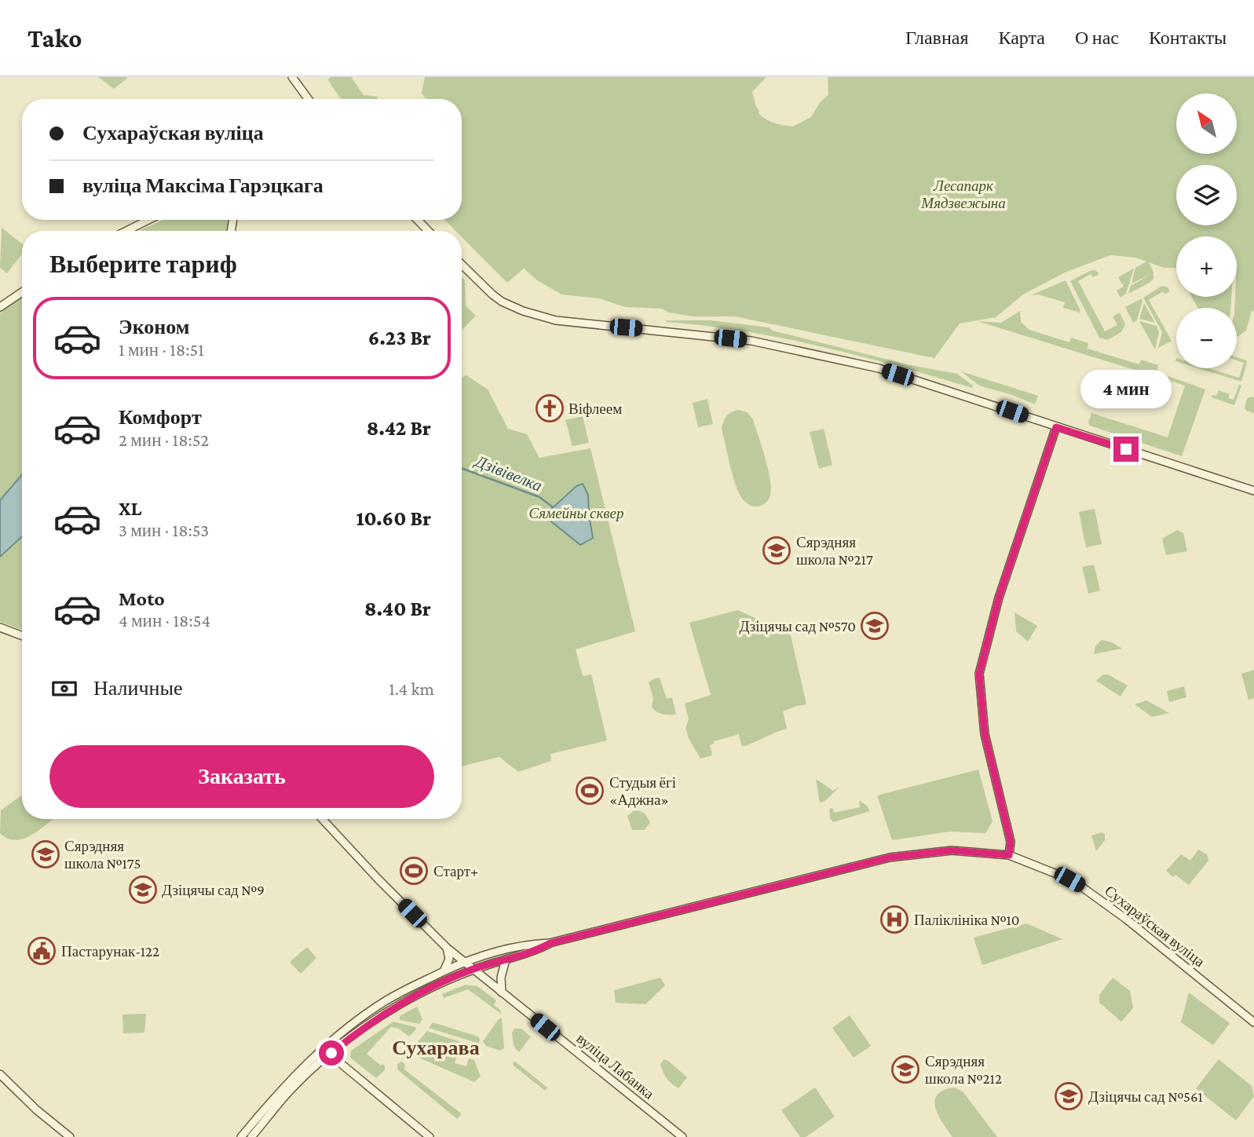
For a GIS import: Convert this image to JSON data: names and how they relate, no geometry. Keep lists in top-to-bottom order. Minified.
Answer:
{"streets":{"main road":["Сухараўская вуліца","вуліца Лабанка"]},"crossings":[["Сухараўская вуліца","вуліца Лабанка"]],"districts":["Сухарава"],"water":["Дзівівелка"],"parks":["Лесапарк Мядзвежына","Сямейны сквер"],"places":{"church":["Віфлеем"],"school or university":["Сярэдняя школа №217","Дзіцячы сад №570","Сярэдняя школа №175","Дзіцячы сад №9","Сярэдняя школа №212","Дзіцячы сад №561"],"sports":["Студыя ёгі «Аджна»","Старт+"],"hospital":["Паліклініка №10"],"public building":["Пастарунак-122"]},"north":"top left","page":{"header":"Tako","nav":["Главная","Карта","О нас","Контакты"],"map_buttons":["+","−"],"banner":["Сухараўская вуліца","вуліца Максіма Гарэцкага"],"heading":"Выберите тариф","list":[{"name":"Эконом","note":"1 мин · 18:51","value":"6.23 Br"},{"name":"Комфорт","note":"2 мин · 18:52","value":"8.42 Br"},{"name":"XL","note":"3 мин · 18:53","value":"10.60 Br"},{"name":"Moto","note":"4 мин · 18:54","value":"8.40 Br"}],"bubble":"4 мин","pay":["Наличные","1.4 km"],"buttons":"Заказать"}}
